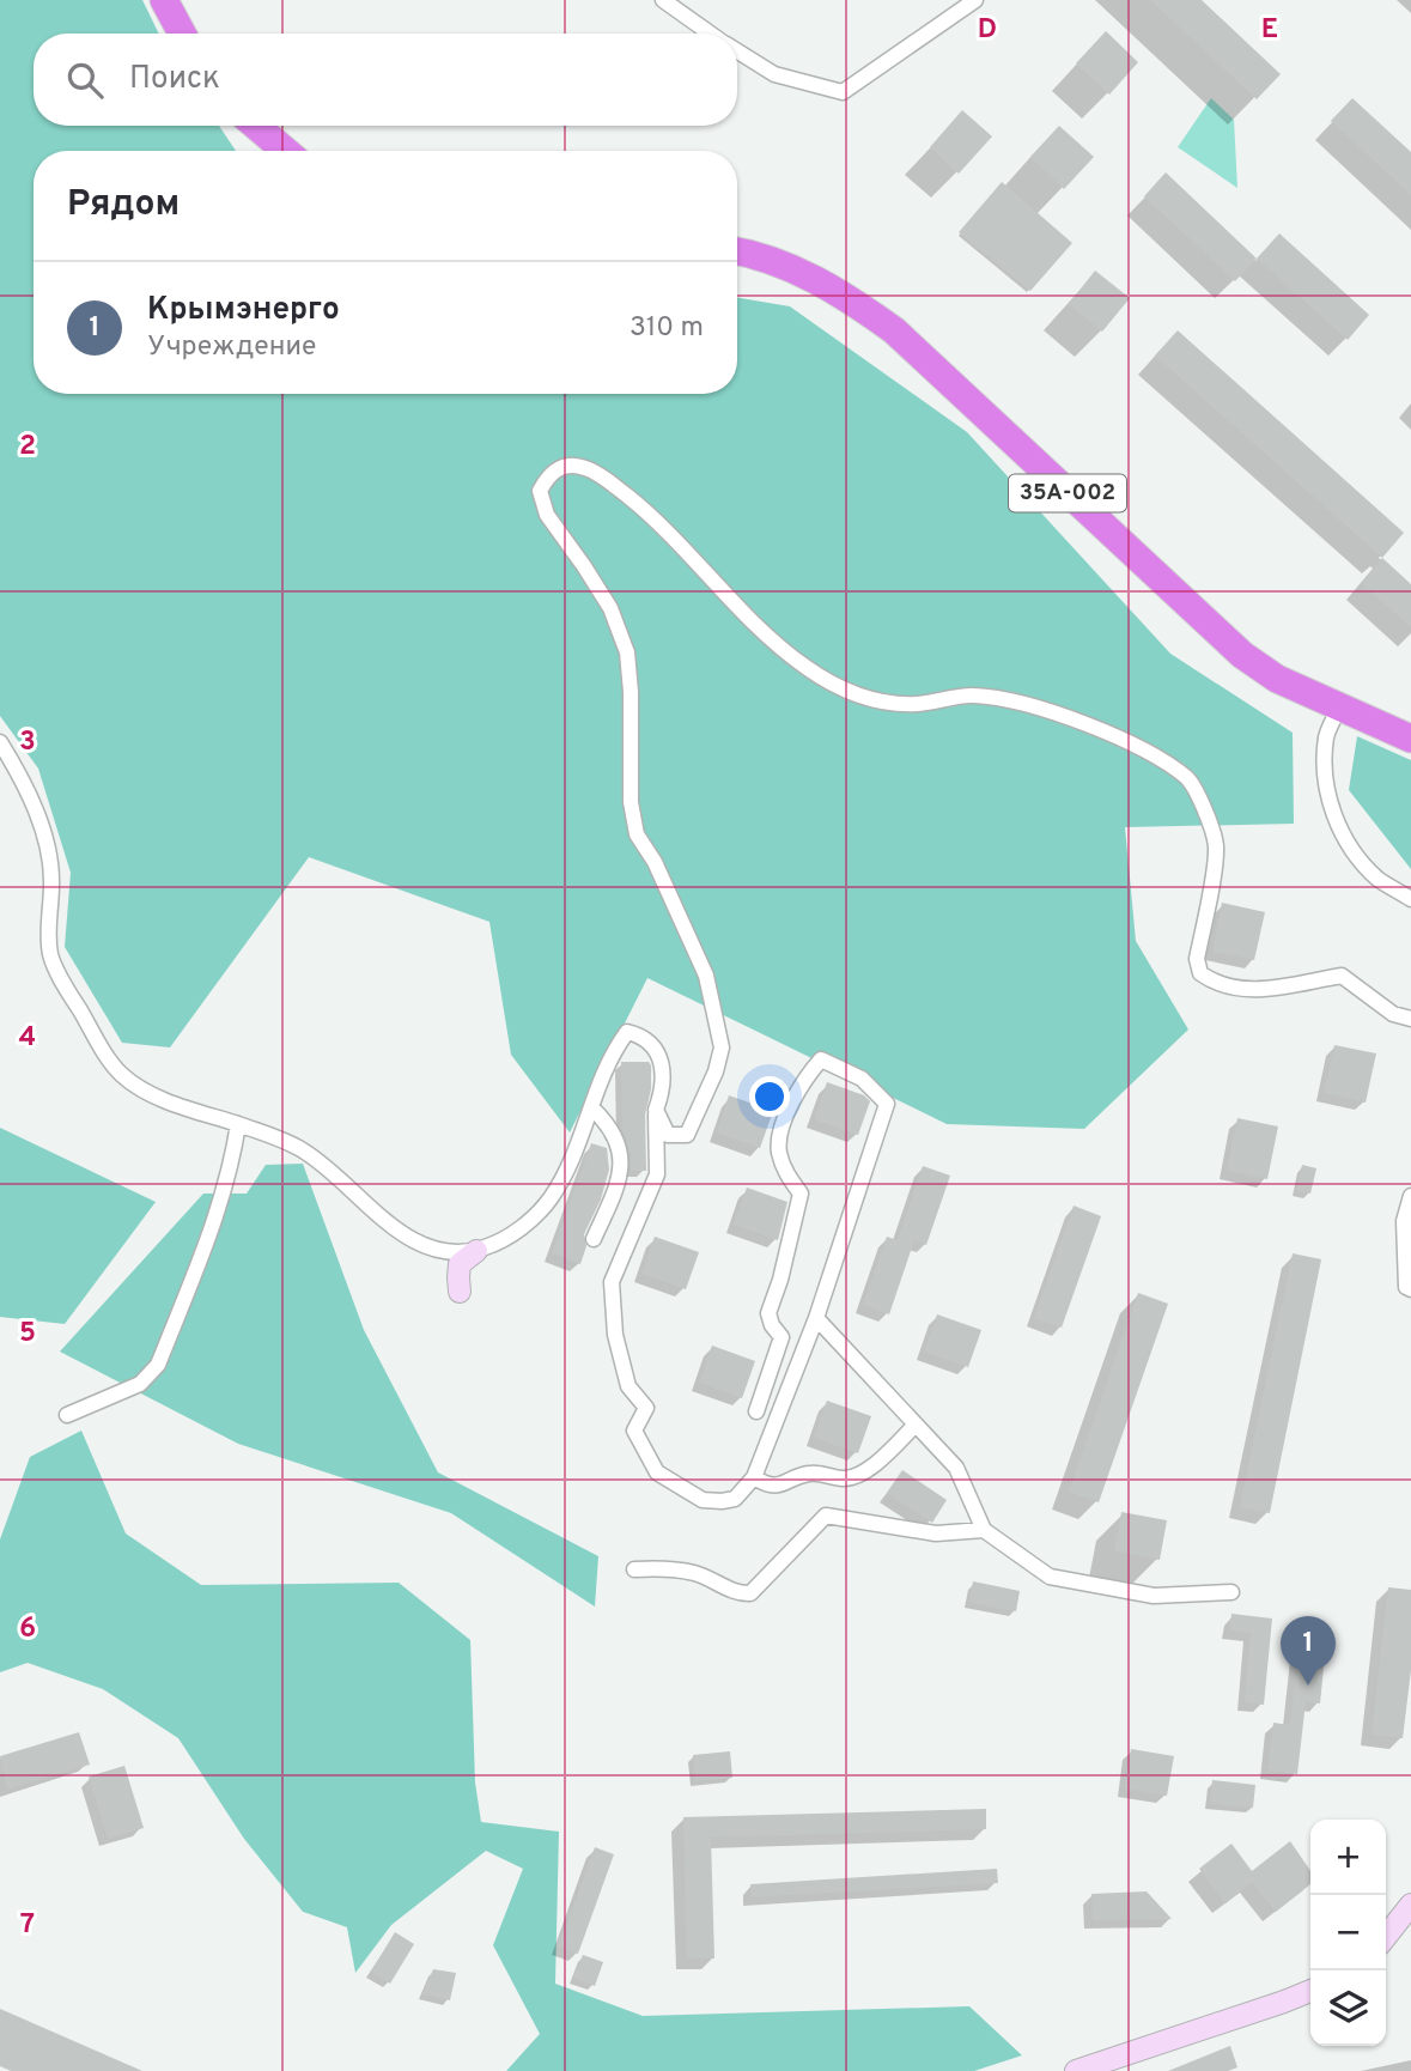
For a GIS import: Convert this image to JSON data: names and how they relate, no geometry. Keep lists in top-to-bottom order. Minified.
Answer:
{"streets":{"highway":["35А-002"]},"page":{"search":"Поиск","heading":"Рядом","list":[{"mark":"1","name":"Крымэнерго","note":"Учреждение","value":"310 m"}],"pins":"1","map_buttons":["+","−"]},"grid":{"columns":["D","E"],"rows":["2","3","4","5","6","7"]}}
